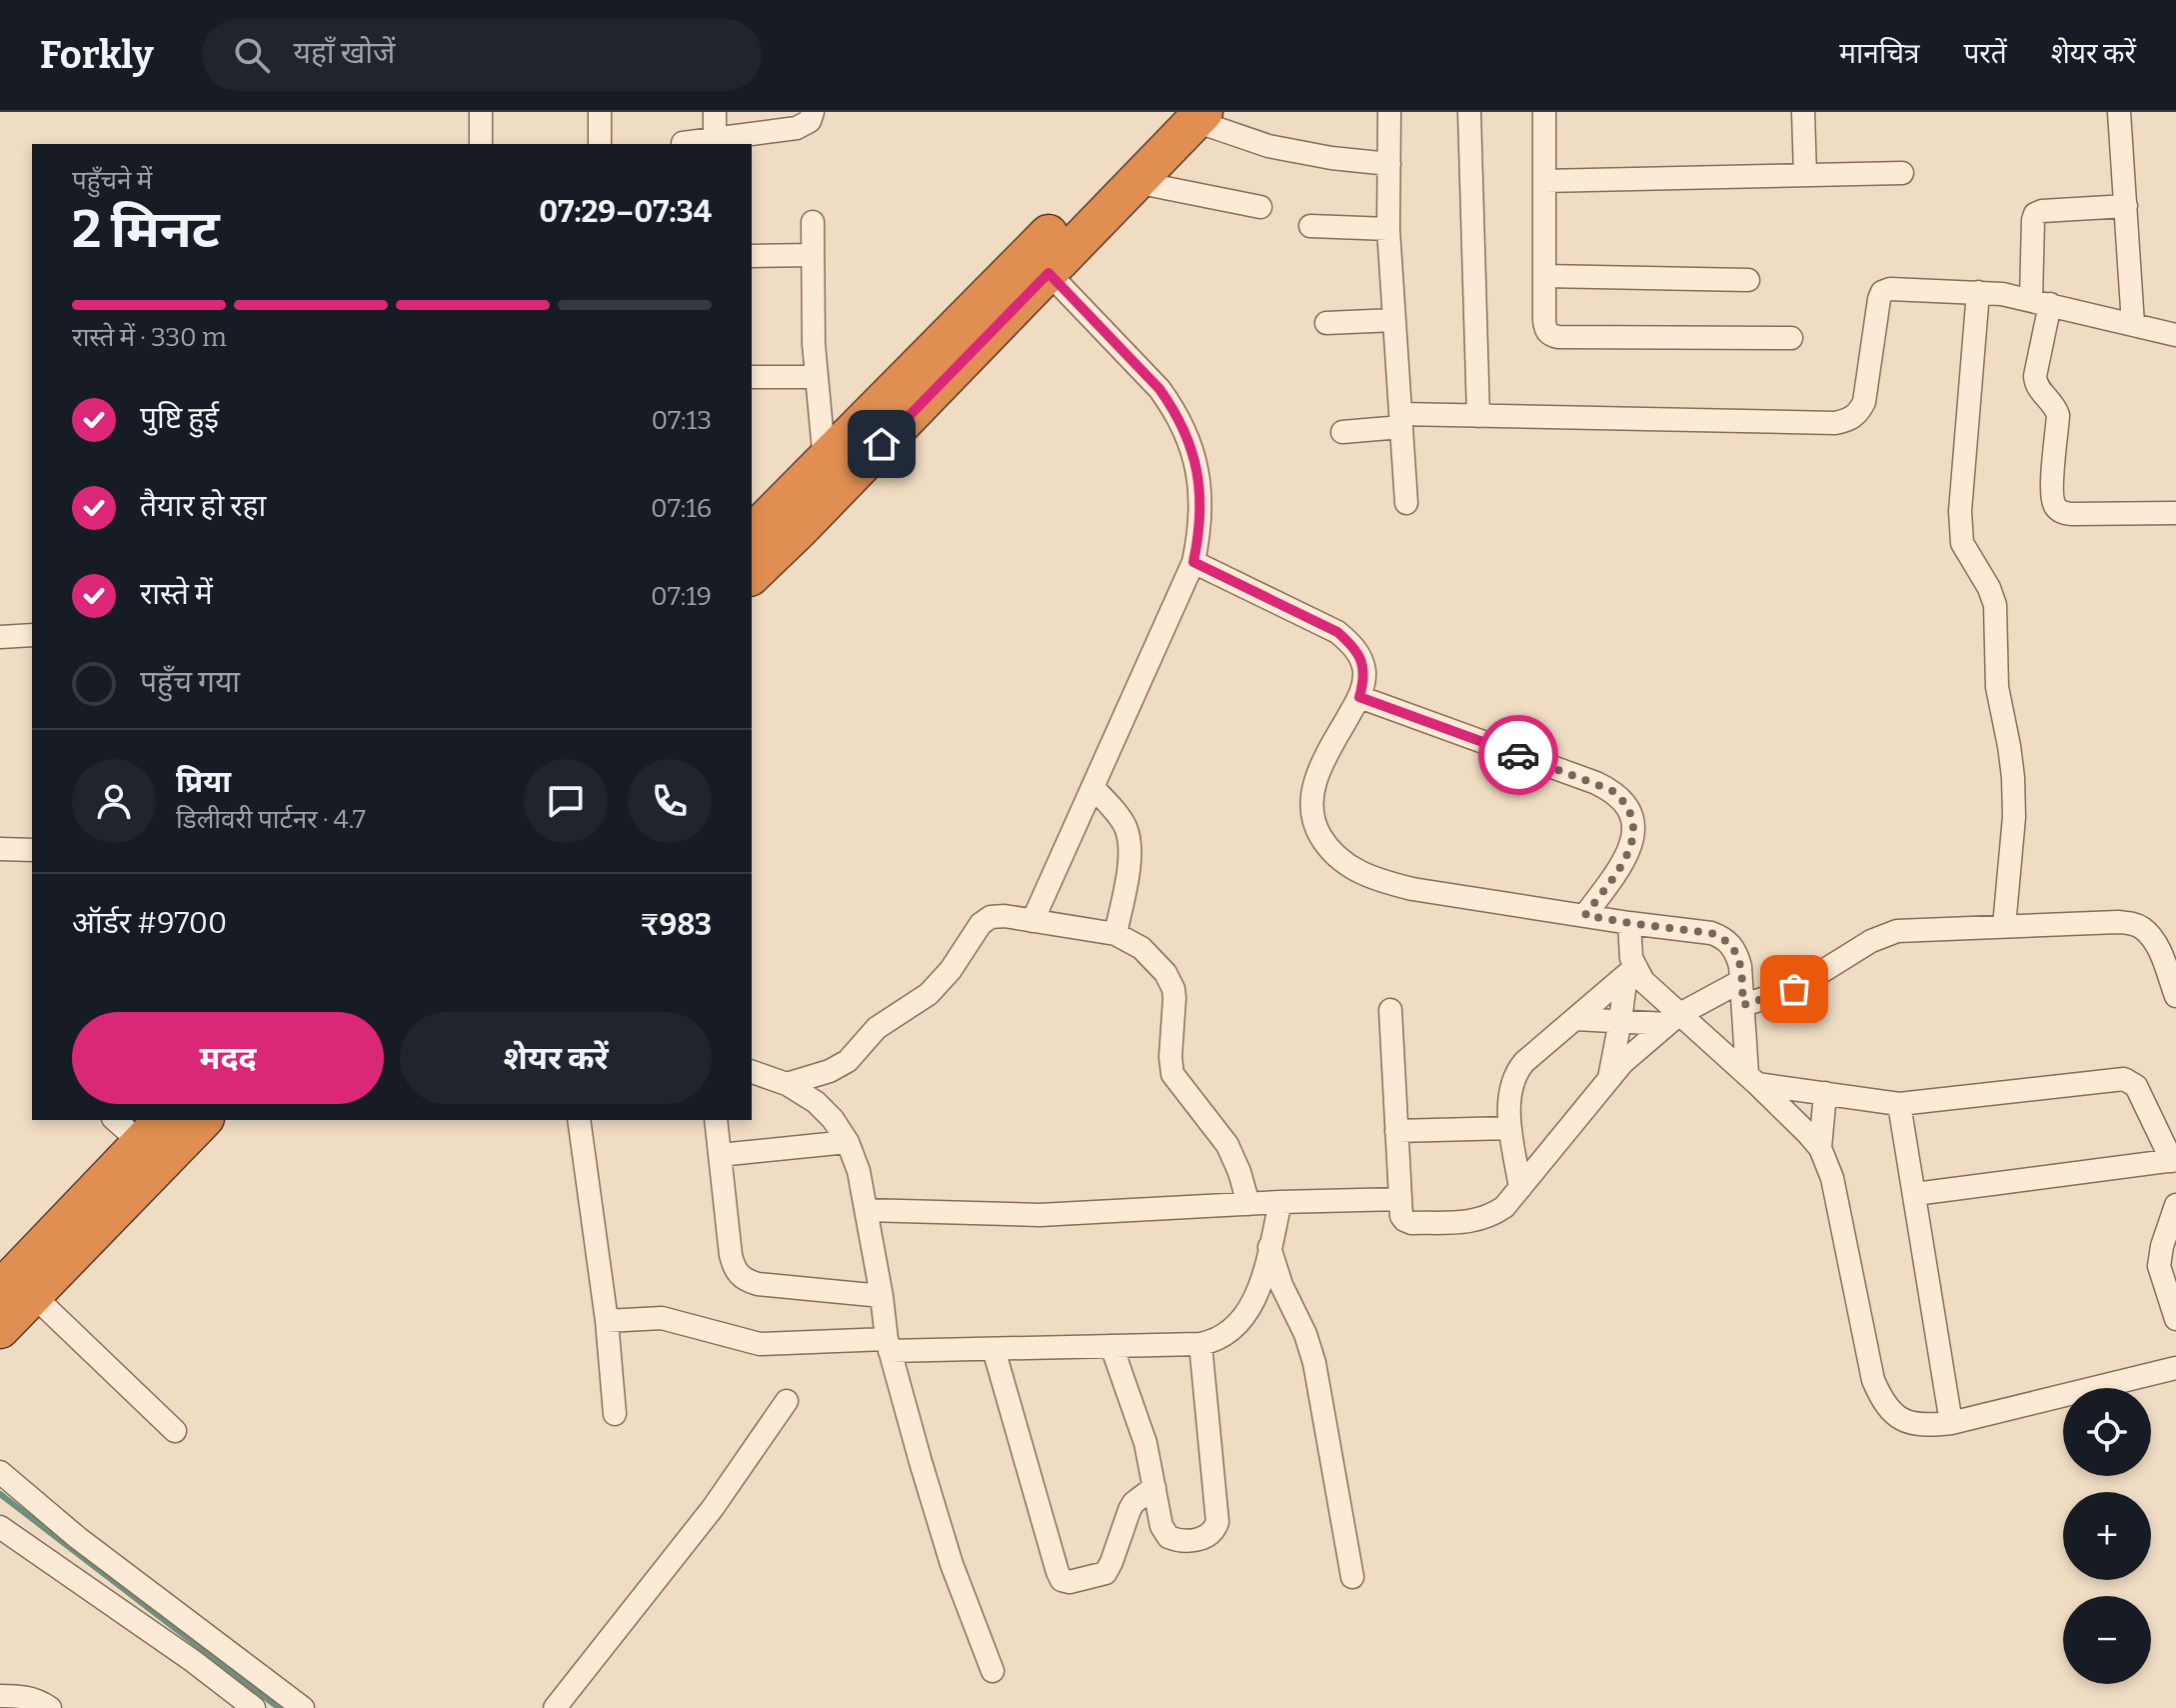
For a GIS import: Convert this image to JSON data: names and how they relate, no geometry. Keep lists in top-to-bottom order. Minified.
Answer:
{"page":{"header":"Forkly","search":"यहाँ खोजें","nav":["मानचित्र","परतें","शेयर करें"],"heading":["2 मिनट","पहुँचने में","07:29–07:34"],"panel":["प्रिया","डिलीवरी पार्टनर · 4.7","ऑर्डर #9700","₹983"],"bar":"रास्ते में · 330 m","list":[["पुष्टि हुई","07:13"],["तैयार हो रहा","07:16"],["रास्ते में","07:19"],"पहुँच गया"],"buttons":["मदद","शेयर करें"],"map_buttons":["+","−"]}}
